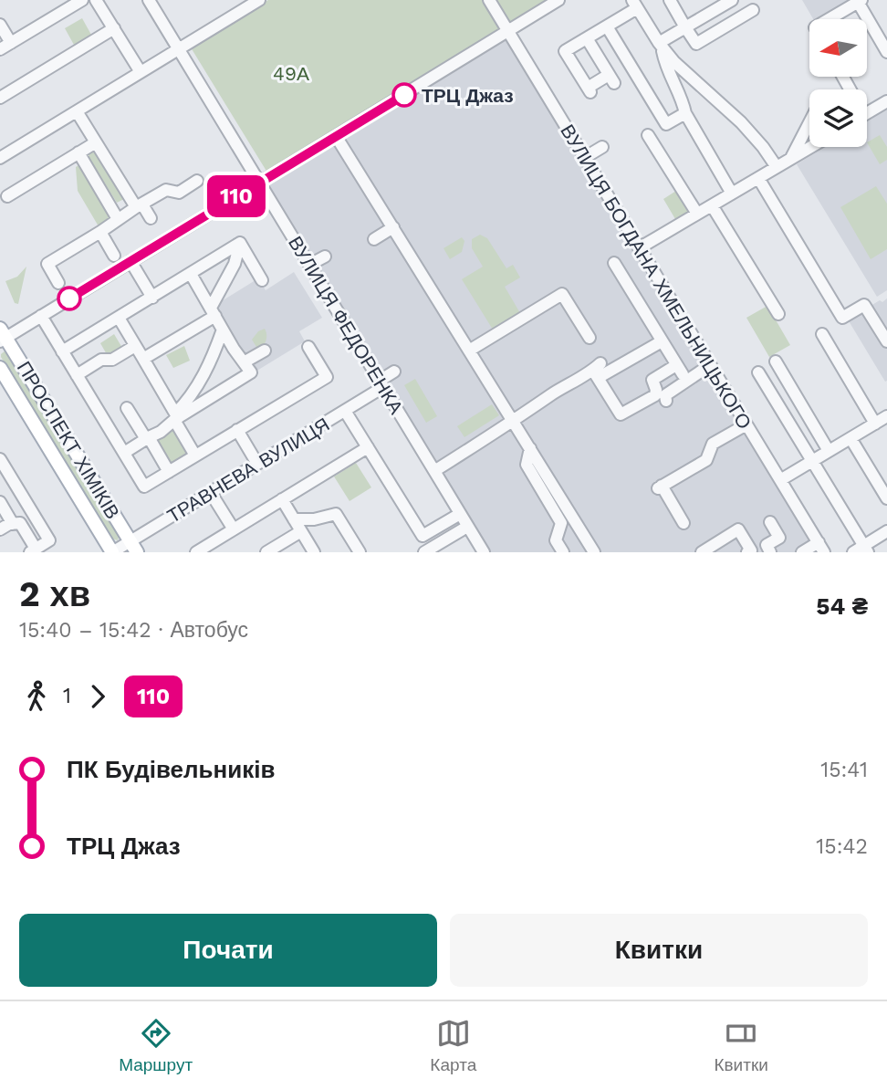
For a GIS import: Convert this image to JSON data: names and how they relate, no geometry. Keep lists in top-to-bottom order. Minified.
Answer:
{"streets":{"main road":["ПРОСПЕКТ ХІМІКІВ"],"street":["ВУЛИЦЯ БОГДАНА ХМЕЛЬНИЦЬКОГО","ВУЛИЦЯ ФЕДОРЕНКА","ТРАВНЕВА ВУЛИЦЯ"]},"crossings":[["ВУЛИЦЯ ФЕДОРЕНКА","ТРАВНЕВА ВУЛИЦЯ"],["ПРОСПЕКТ ХІМІКІВ","ТРАВНЕВА ВУЛИЦЯ"]],"parks":["49А"],"places":["ТРЦ Джаз"],"lines":["bus line 110"],"north":"left","page":{"on_map":"110","heading":["2 хв","15:40 – 15:42 · Автобус","54 ₴"],"legs":["1","110"],"list":[{"name":"ПК Будівельників","value":"15:41"},{"name":"ТРЦ Джаз","value":"15:42"}],"buttons":["Почати","Квитки"],"tabs":["Маршрут","Карта","Квитки"]}}
